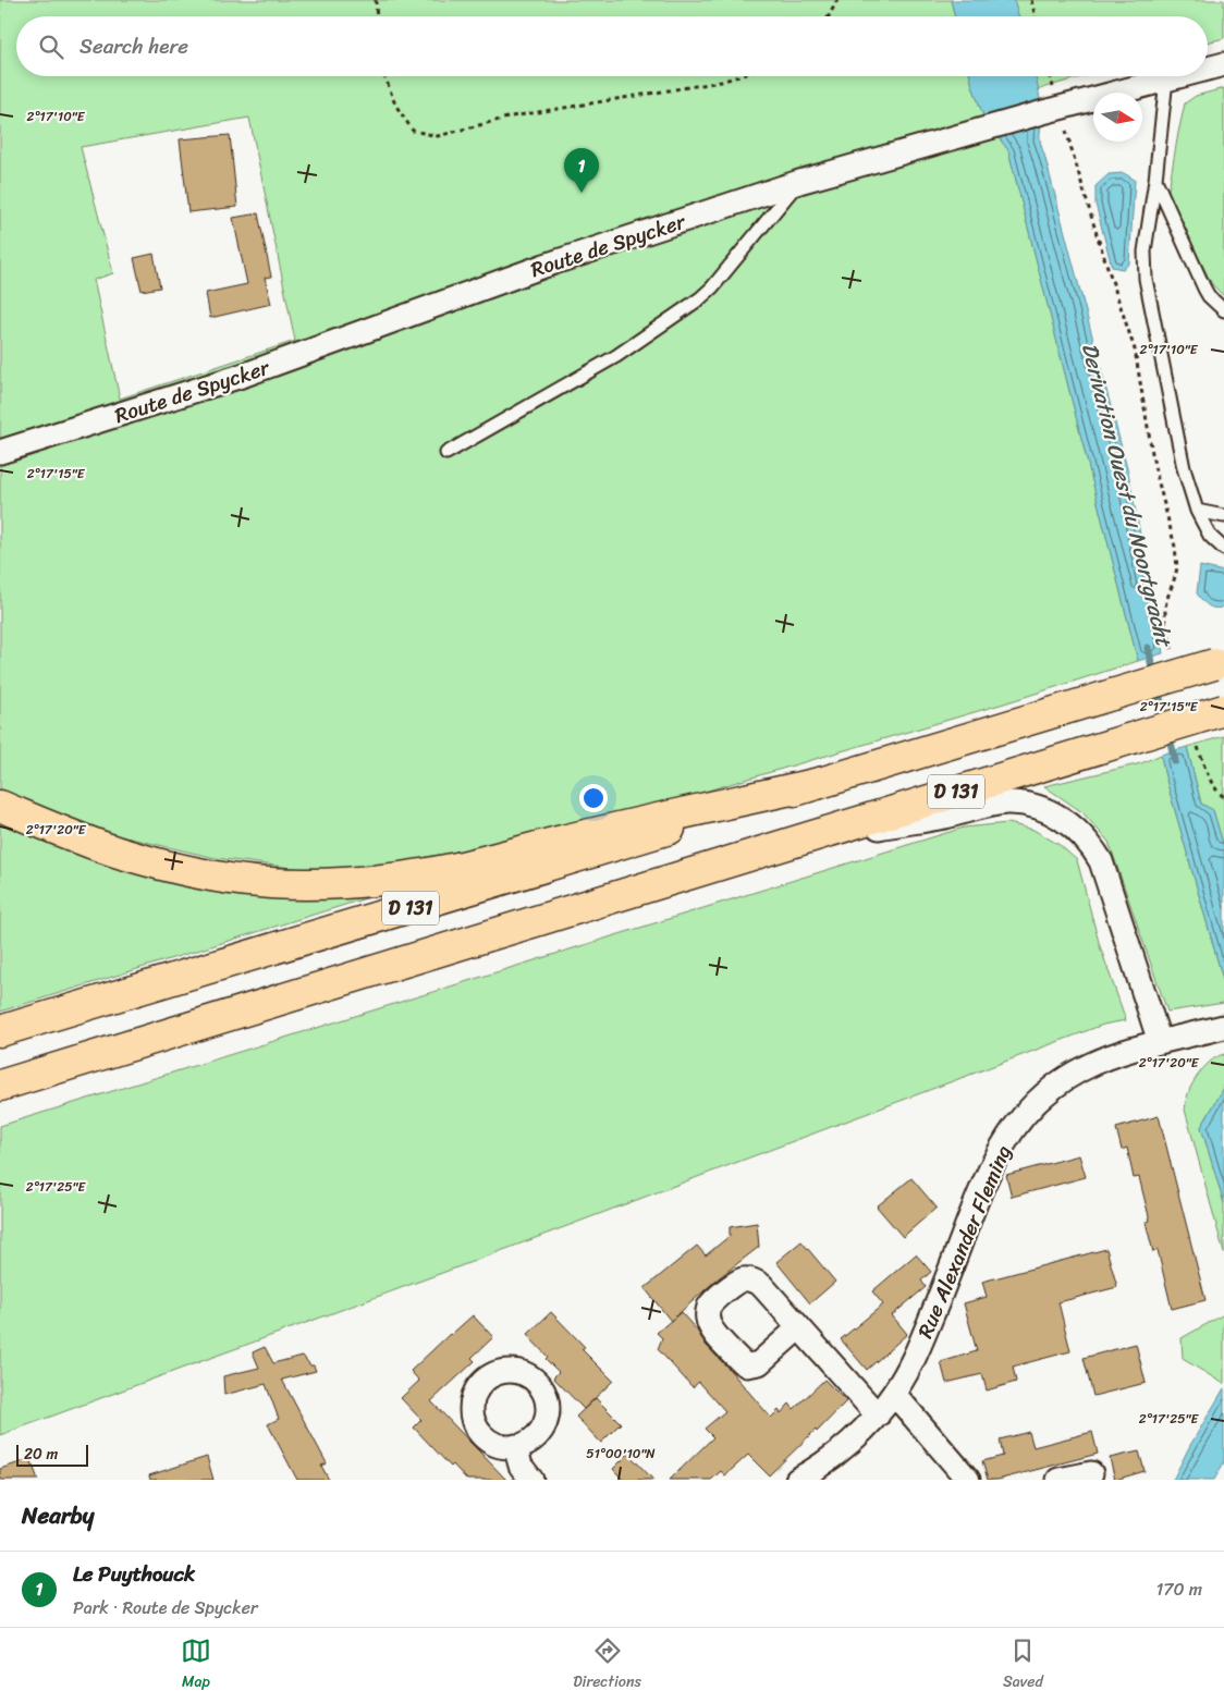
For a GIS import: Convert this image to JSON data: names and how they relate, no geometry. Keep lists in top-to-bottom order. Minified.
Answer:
{"streets":{"main road":["D 131"],"street":["Route de Spycker","Rue Alexander Fleming"]},"water":["Derivation Ouest du Noortgracht"],"scale_bar":"20 m","north":"right","page":{"search":"Search here","pins":"1","scale":"20 m","heading":"Nearby","list":[{"mark":"1","name":"Le Puythouck","note":"Park · Route de Spycker","value":"170 m"}],"nav":["Map","Directions","Saved"]},"coordinates":["2°17'10\"E","2°17'15\"E","2°17'20\"E","2°17'25\"E","51°00'10\"N"]}
